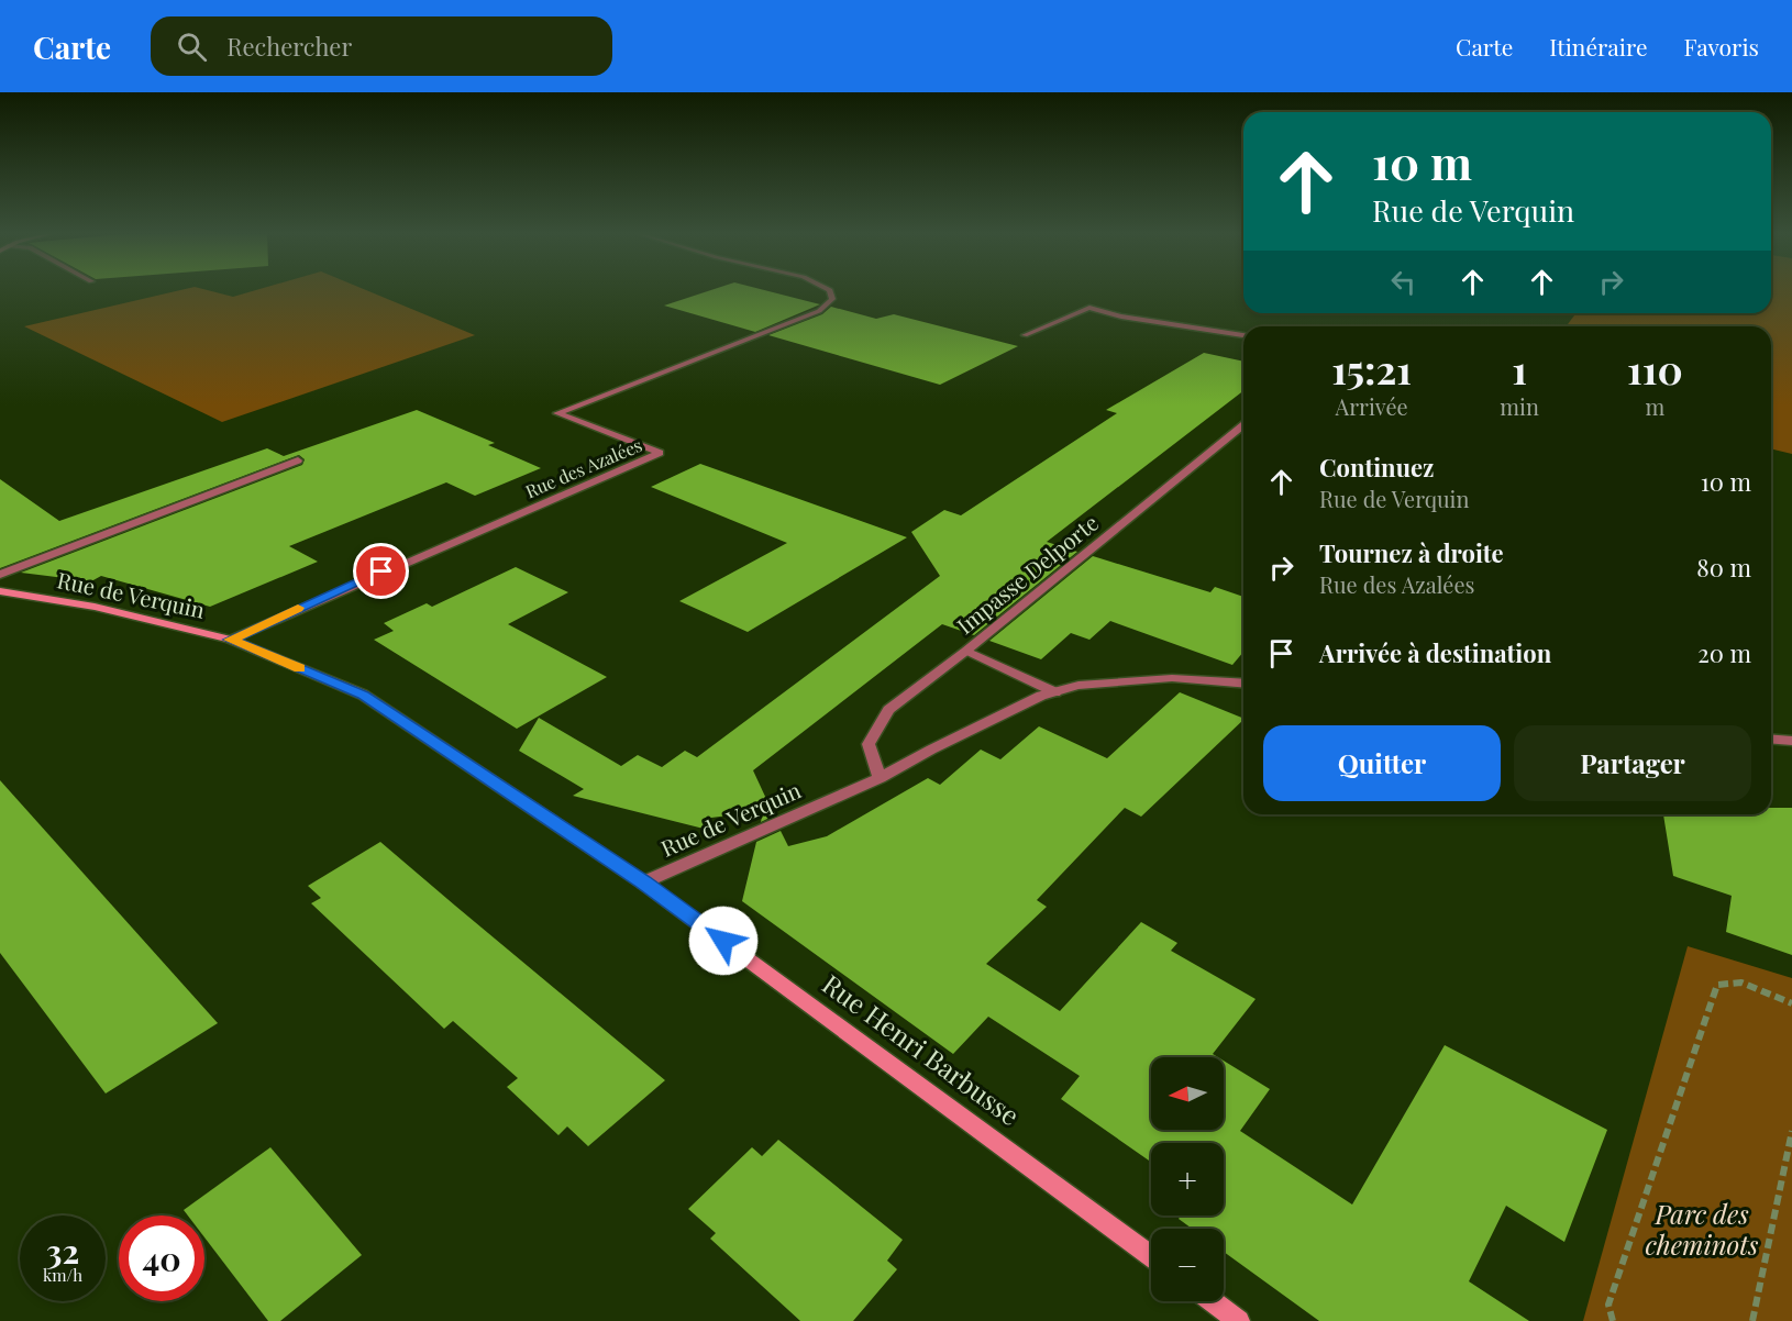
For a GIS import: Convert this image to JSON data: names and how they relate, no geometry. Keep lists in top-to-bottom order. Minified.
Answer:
{"streets":{"street":["Rue des Azalées","Impasse Delporte","Rue de Verquin","Rue Henri Barbusse"]},"crossings":[["Rue des Azalées","Rue de Verquin"],["Impasse Delporte","Rue de Verquin"],["Rue de Verquin","Rue Henri Barbusse"]],"parks":["Parc des cheminots"],"north":"left","page":{"header":"Carte","search":"Rechercher","nav":["Carte","Itinéraire","Favoris"],"turn":["10 m","Rue de Verquin"],"eta":["15:21","Arrivée","1","min","110","m"],"list":[{"name":"Continuez","note":"Rue de Verquin","value":"10 m"},{"name":"Tournez à droite","note":"Rue des Azalées","value":"80 m"},{"name":"Arrivée à destination","value":"20 m"}],"buttons":["Quitter","Partager"],"map_buttons":["+","−"],"speed":"32 km/h","limit":"40"}}
